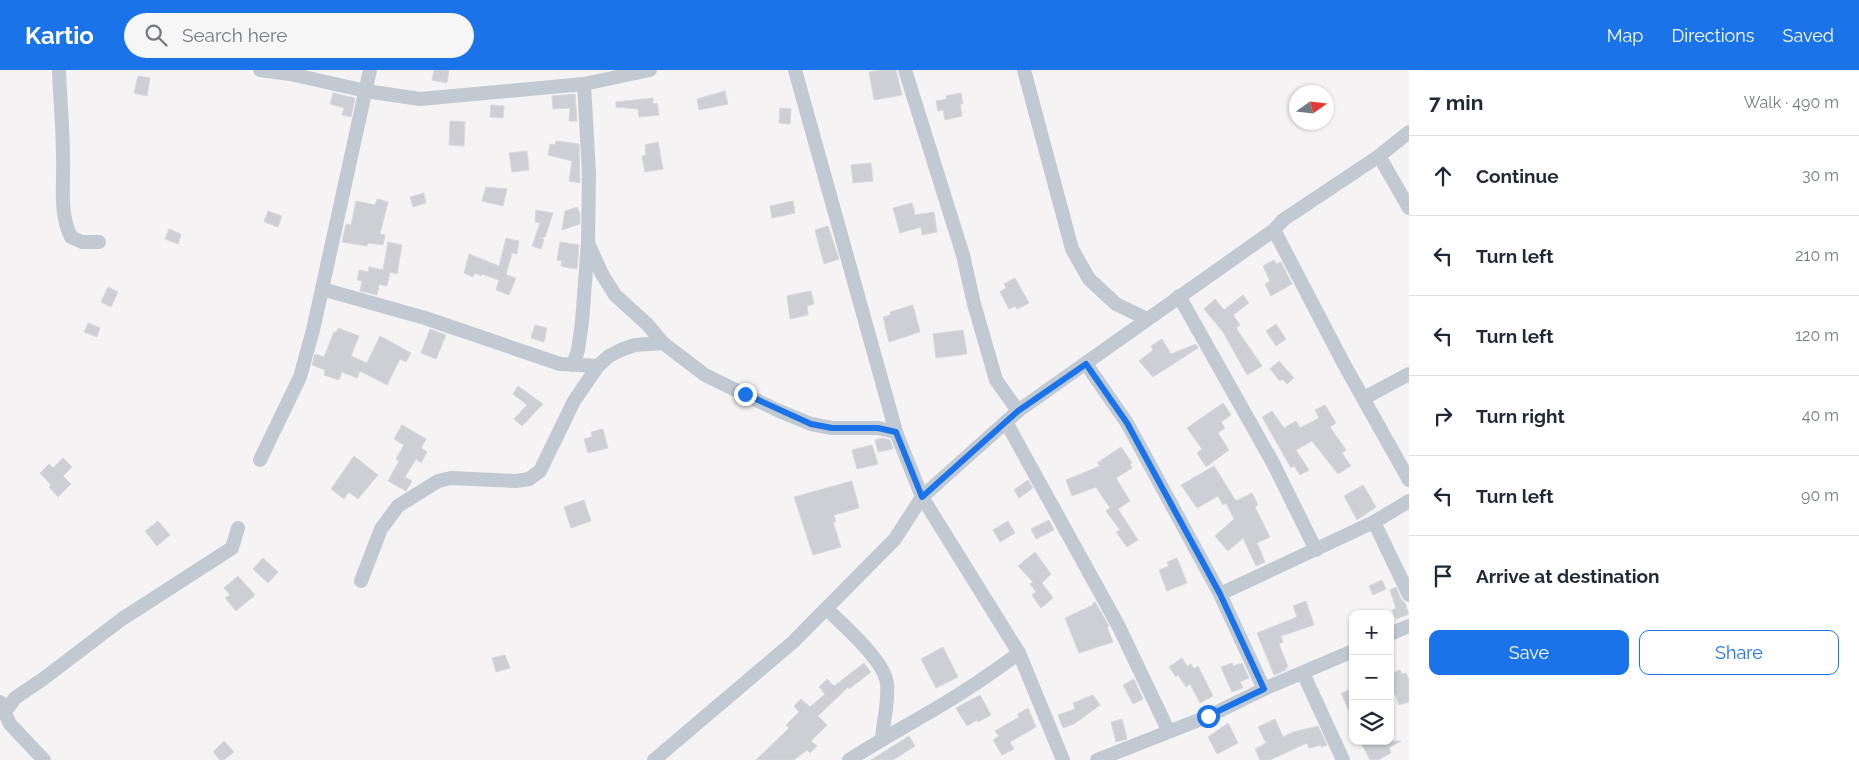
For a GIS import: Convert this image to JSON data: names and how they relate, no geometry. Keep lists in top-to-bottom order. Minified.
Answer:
{"north":"right","page":{"header":"Kartio","search":"Search here","nav":["Map","Directions","Saved"],"heading":["7 min","Walk · 490 m"],"list":[["Continue","30 m"],["Turn left","210 m"],["Turn left","120 m"],["Turn right","40 m"],["Turn left","90 m"],"Arrive at destination"],"map_buttons":["+","−"],"buttons":["Save","Share"]}}
